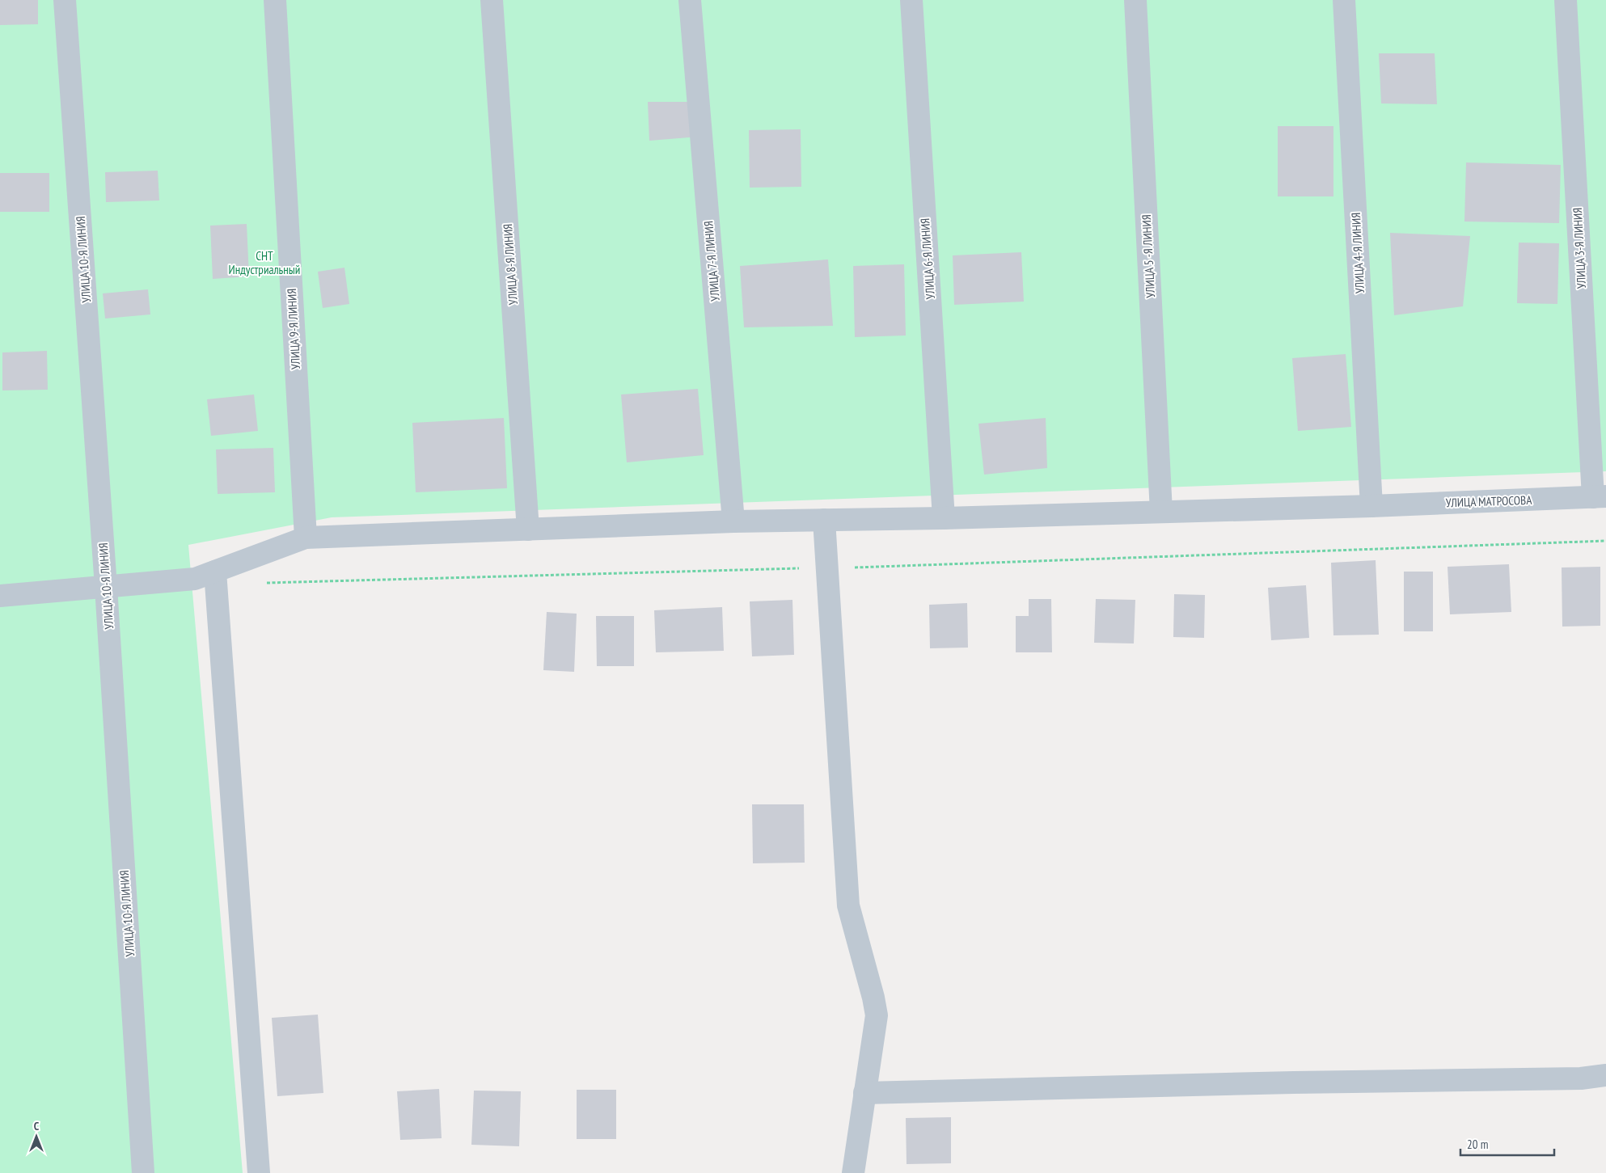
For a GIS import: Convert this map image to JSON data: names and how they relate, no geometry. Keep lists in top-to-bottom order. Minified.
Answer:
{"streets":{"street":["УЛИЦА 3-Я ЛИНИЯ","УЛИЦА 4-Я ЛИНИЯ","УЛИЦА 5 -Я ЛИНИЯ","УЛИЦА 6-Я ЛИНИЯ","УЛИЦА 10-Я ЛИНИЯ","УЛИЦА 7-Я ЛИНИЯ","УЛИЦА 8-Я ЛИНИЯ","УЛИЦА 9-Я ЛИНИЯ","УЛИЦА МАТРОСОВА"]},"crossings":[["УЛИЦА 3-Я ЛИНИЯ","УЛИЦА МАТРОСОВА"],["УЛИЦА 4-Я ЛИНИЯ","УЛИЦА МАТРОСОВА"],["УЛИЦА 5 -Я ЛИНИЯ","УЛИЦА МАТРОСОВА"],["УЛИЦА 6-Я ЛИНИЯ","УЛИЦА МАТРОСОВА"],["УЛИЦА 10-Я ЛИНИЯ","УЛИЦА МАТРОСОВА"],["УЛИЦА 7-Я ЛИНИЯ","УЛИЦА МАТРОСОВА"],["УЛИЦА 8-Я ЛИНИЯ","УЛИЦА МАТРОСОВА"],["УЛИЦА 9-Я ЛИНИЯ","УЛИЦА МАТРОСОВА"]],"parks":["СНТ Индустриальный"],"scale_bar":"20 m","north":"top"}
